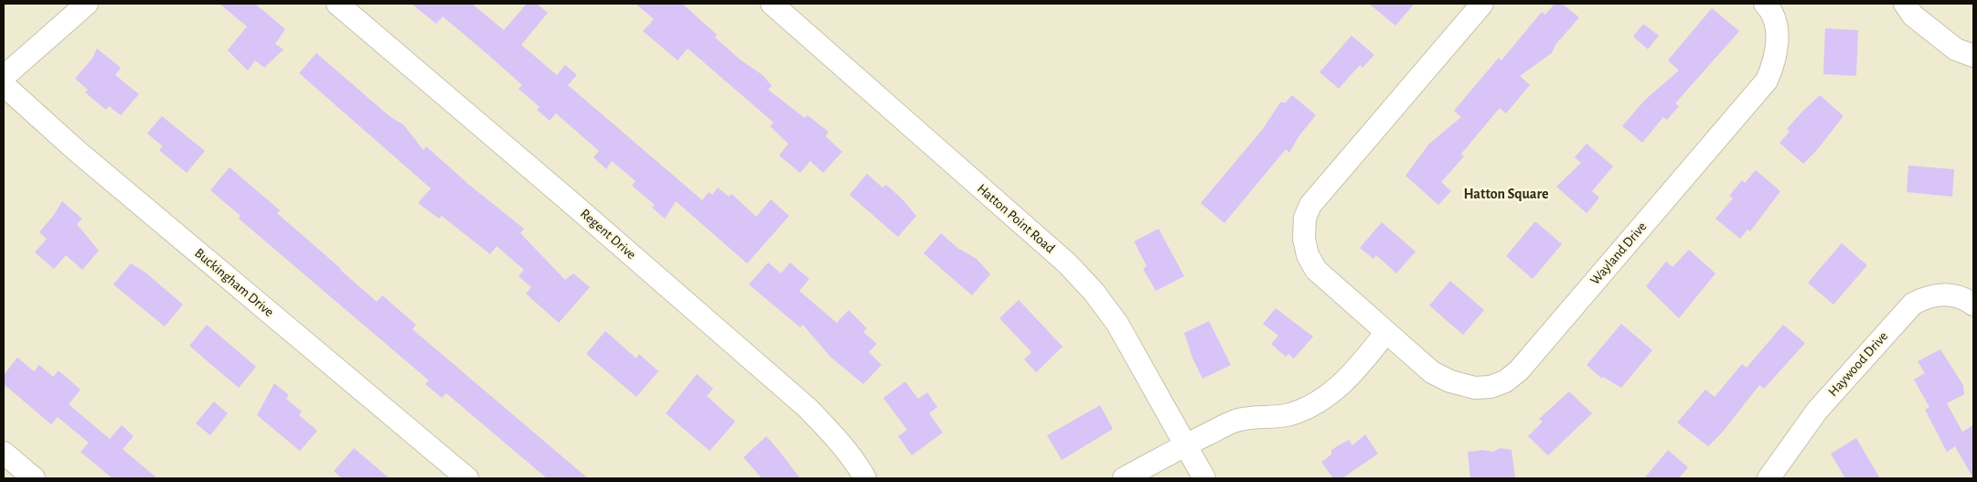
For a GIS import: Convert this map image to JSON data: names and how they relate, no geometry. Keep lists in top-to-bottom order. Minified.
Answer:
{"streets":{"street":["Hatton Point Road","Regent Drive","Wayland Drive","Buckingham Drive","Haywood Drive"]},"districts":["Hatton Square"]}
